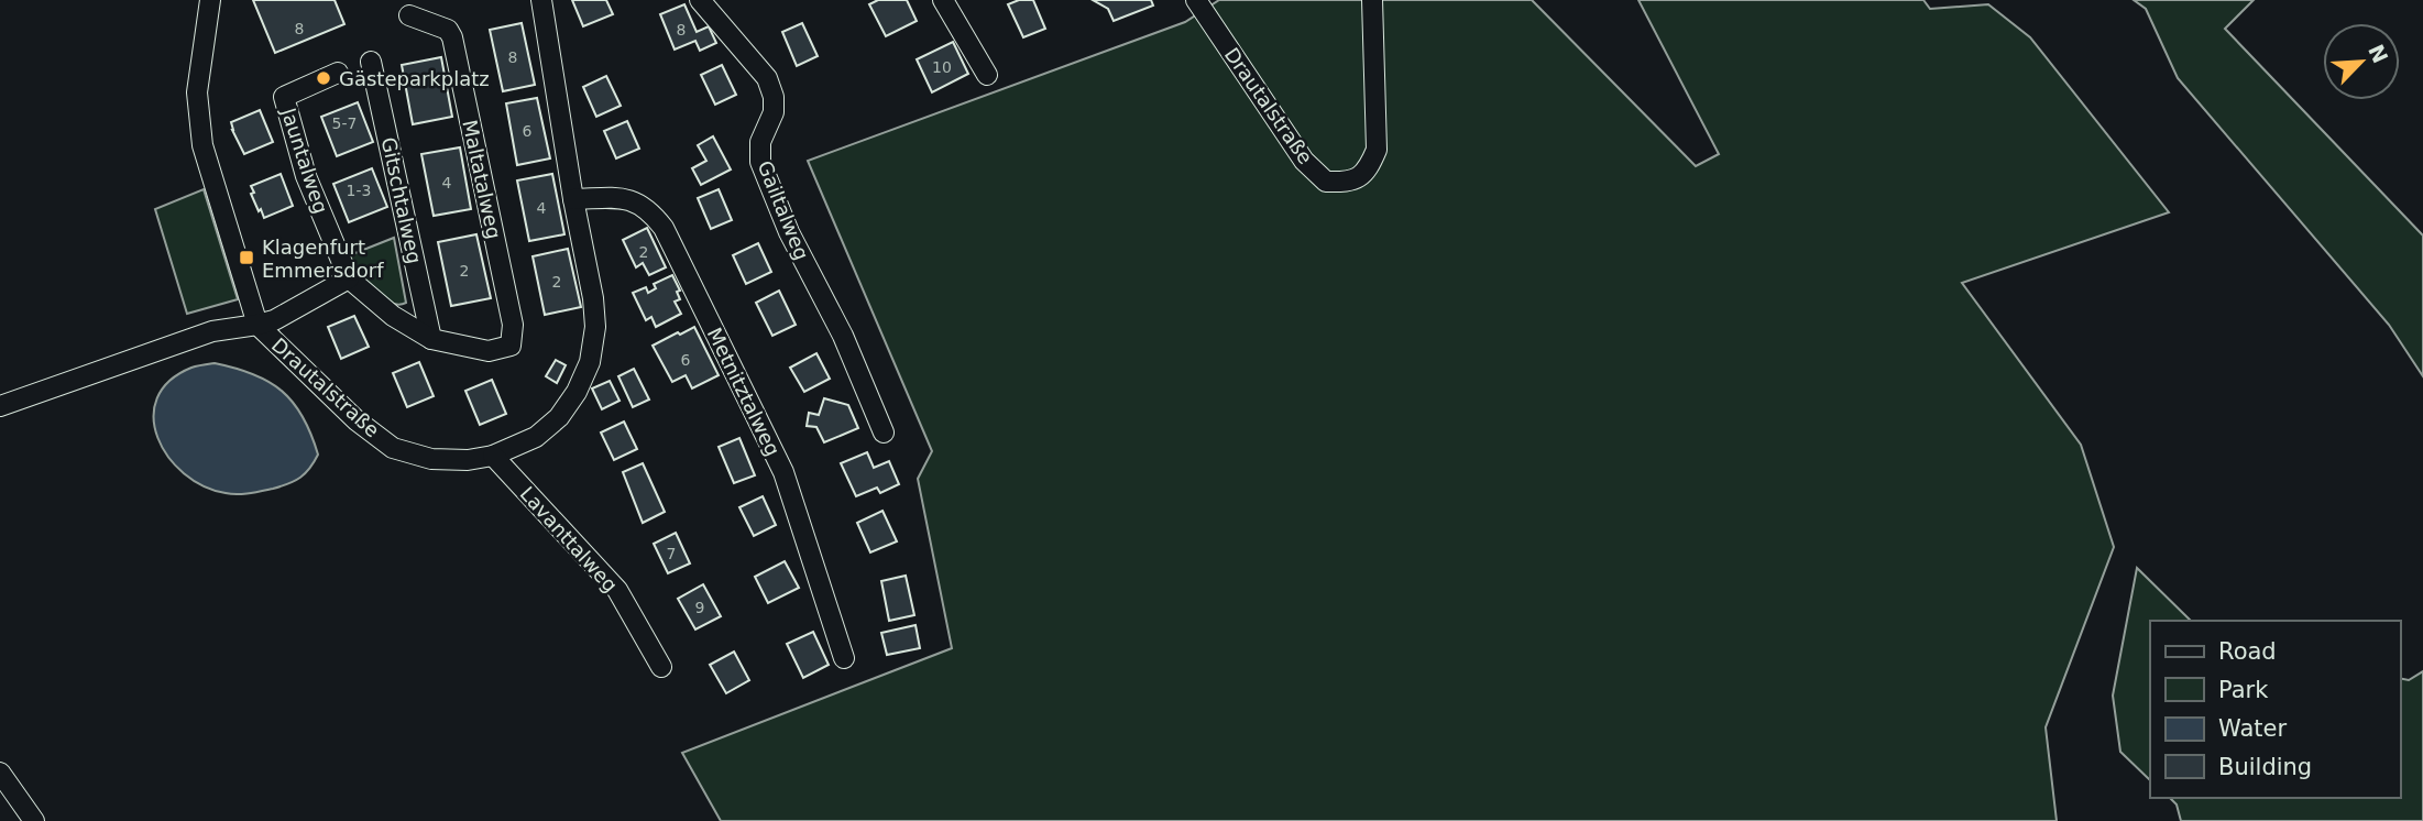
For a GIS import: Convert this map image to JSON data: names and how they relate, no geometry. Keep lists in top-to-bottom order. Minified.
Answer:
{"streets":{"street":["Drautalstraße","Jauntalweg","Maltatalweg","Gitschtalweg","Gailtalweg","Metnitztalweg","Lavanttalweg"]},"crossings":[["Drautalstraße","Metnitztalweg"],["Drautalstraße","Lavanttalweg"],["Maltatalweg","Gitschtalweg"]],"places":{"other":["Gästeparkplatz"],"transit":["Klagenfurt Emmersdorf"]},"house_numbers":["8","8","8","10","5-7","6","4","1-3","4","2","2","2","6","7","9"],"legend":["Road","Park","Water","Building"],"north":"top right"}
